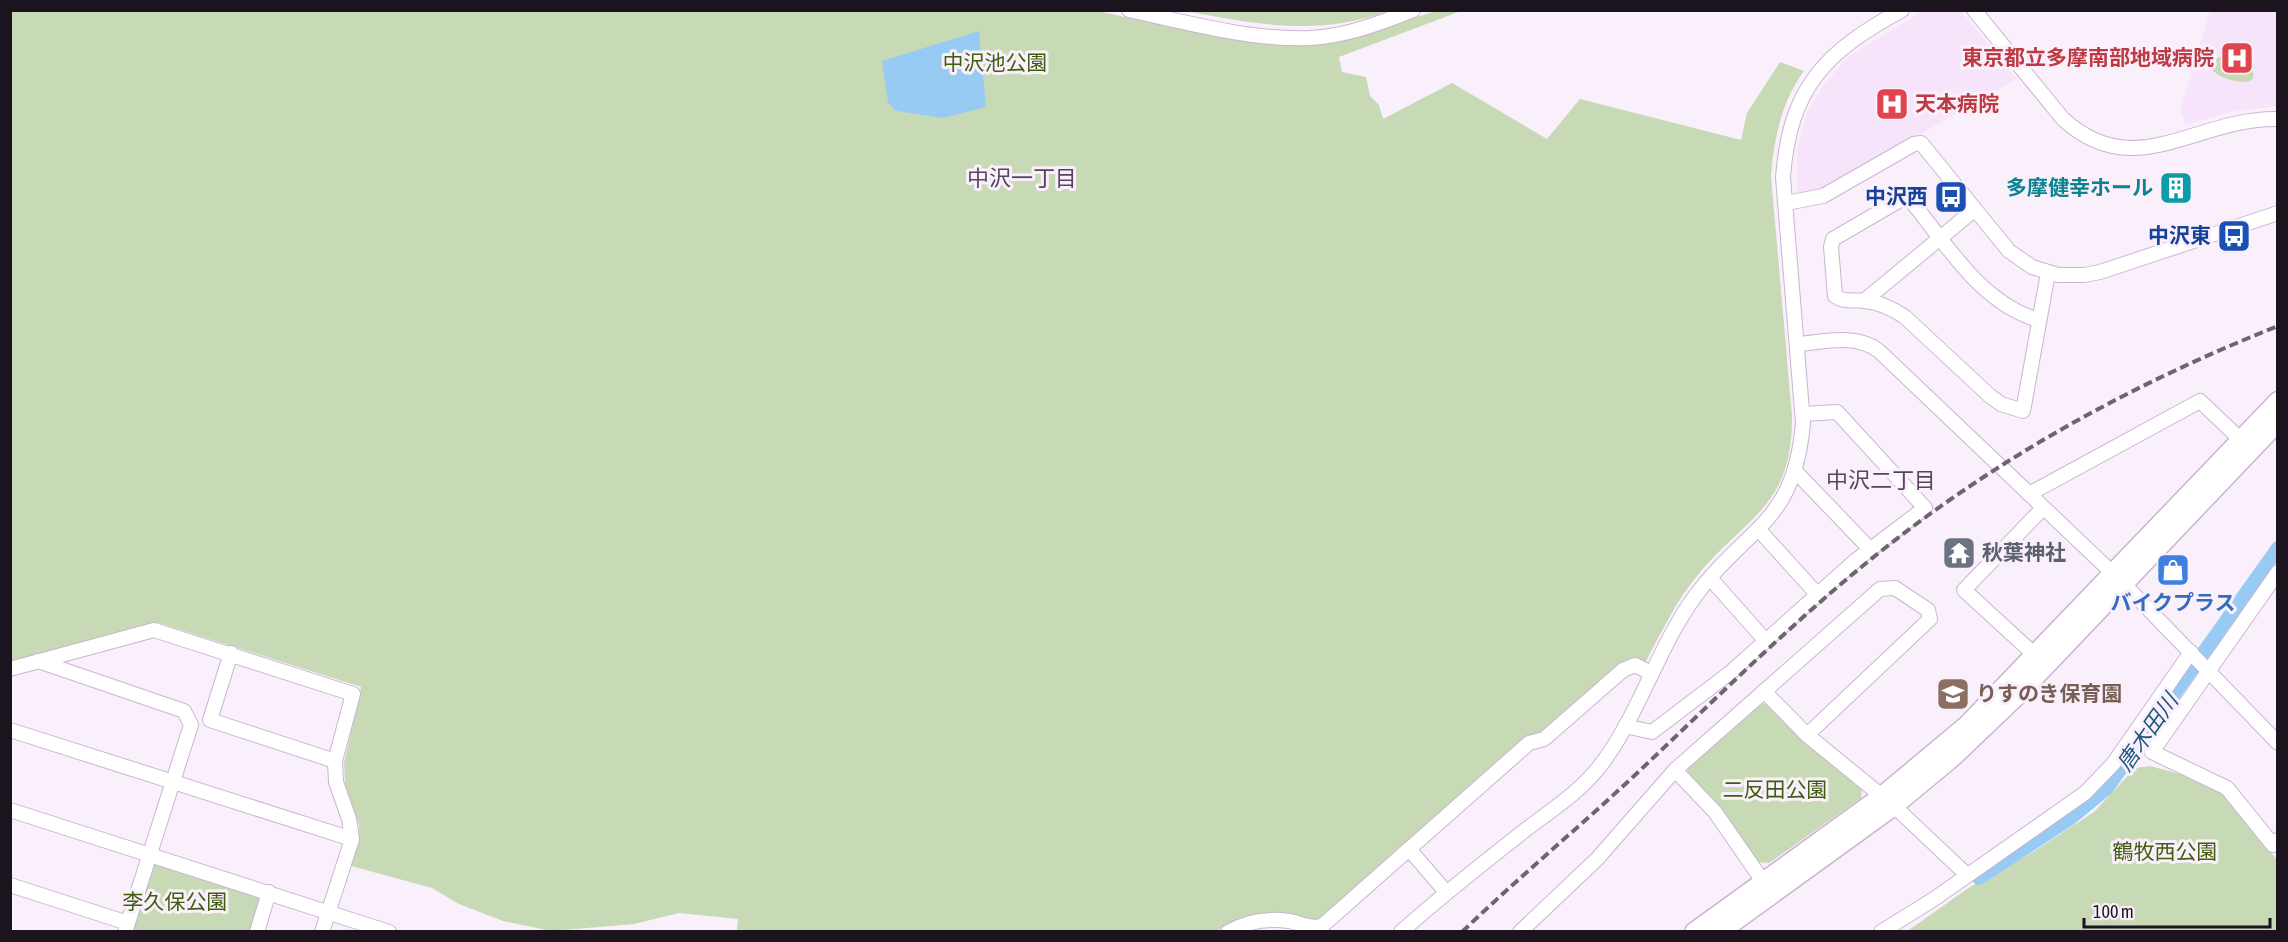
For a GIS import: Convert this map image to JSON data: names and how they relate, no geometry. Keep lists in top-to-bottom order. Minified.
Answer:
{"districts":["中沢一丁目","中沢二丁目"],"water":["唐木田川"],"parks":["中沢池公園","二反田公園","鶴牧西公園","李久保公園"],"places":{"hospital":["東京都立多摩南部地域病院","天本病院"],"building":["多摩健幸ホール"],"bus stop":["中沢西","中沢東"],"temple":["秋葉神社"],"shop":["バイクプラス"],"school or university":["りすのき保育園"]},"scale_bar":"100 m"}
